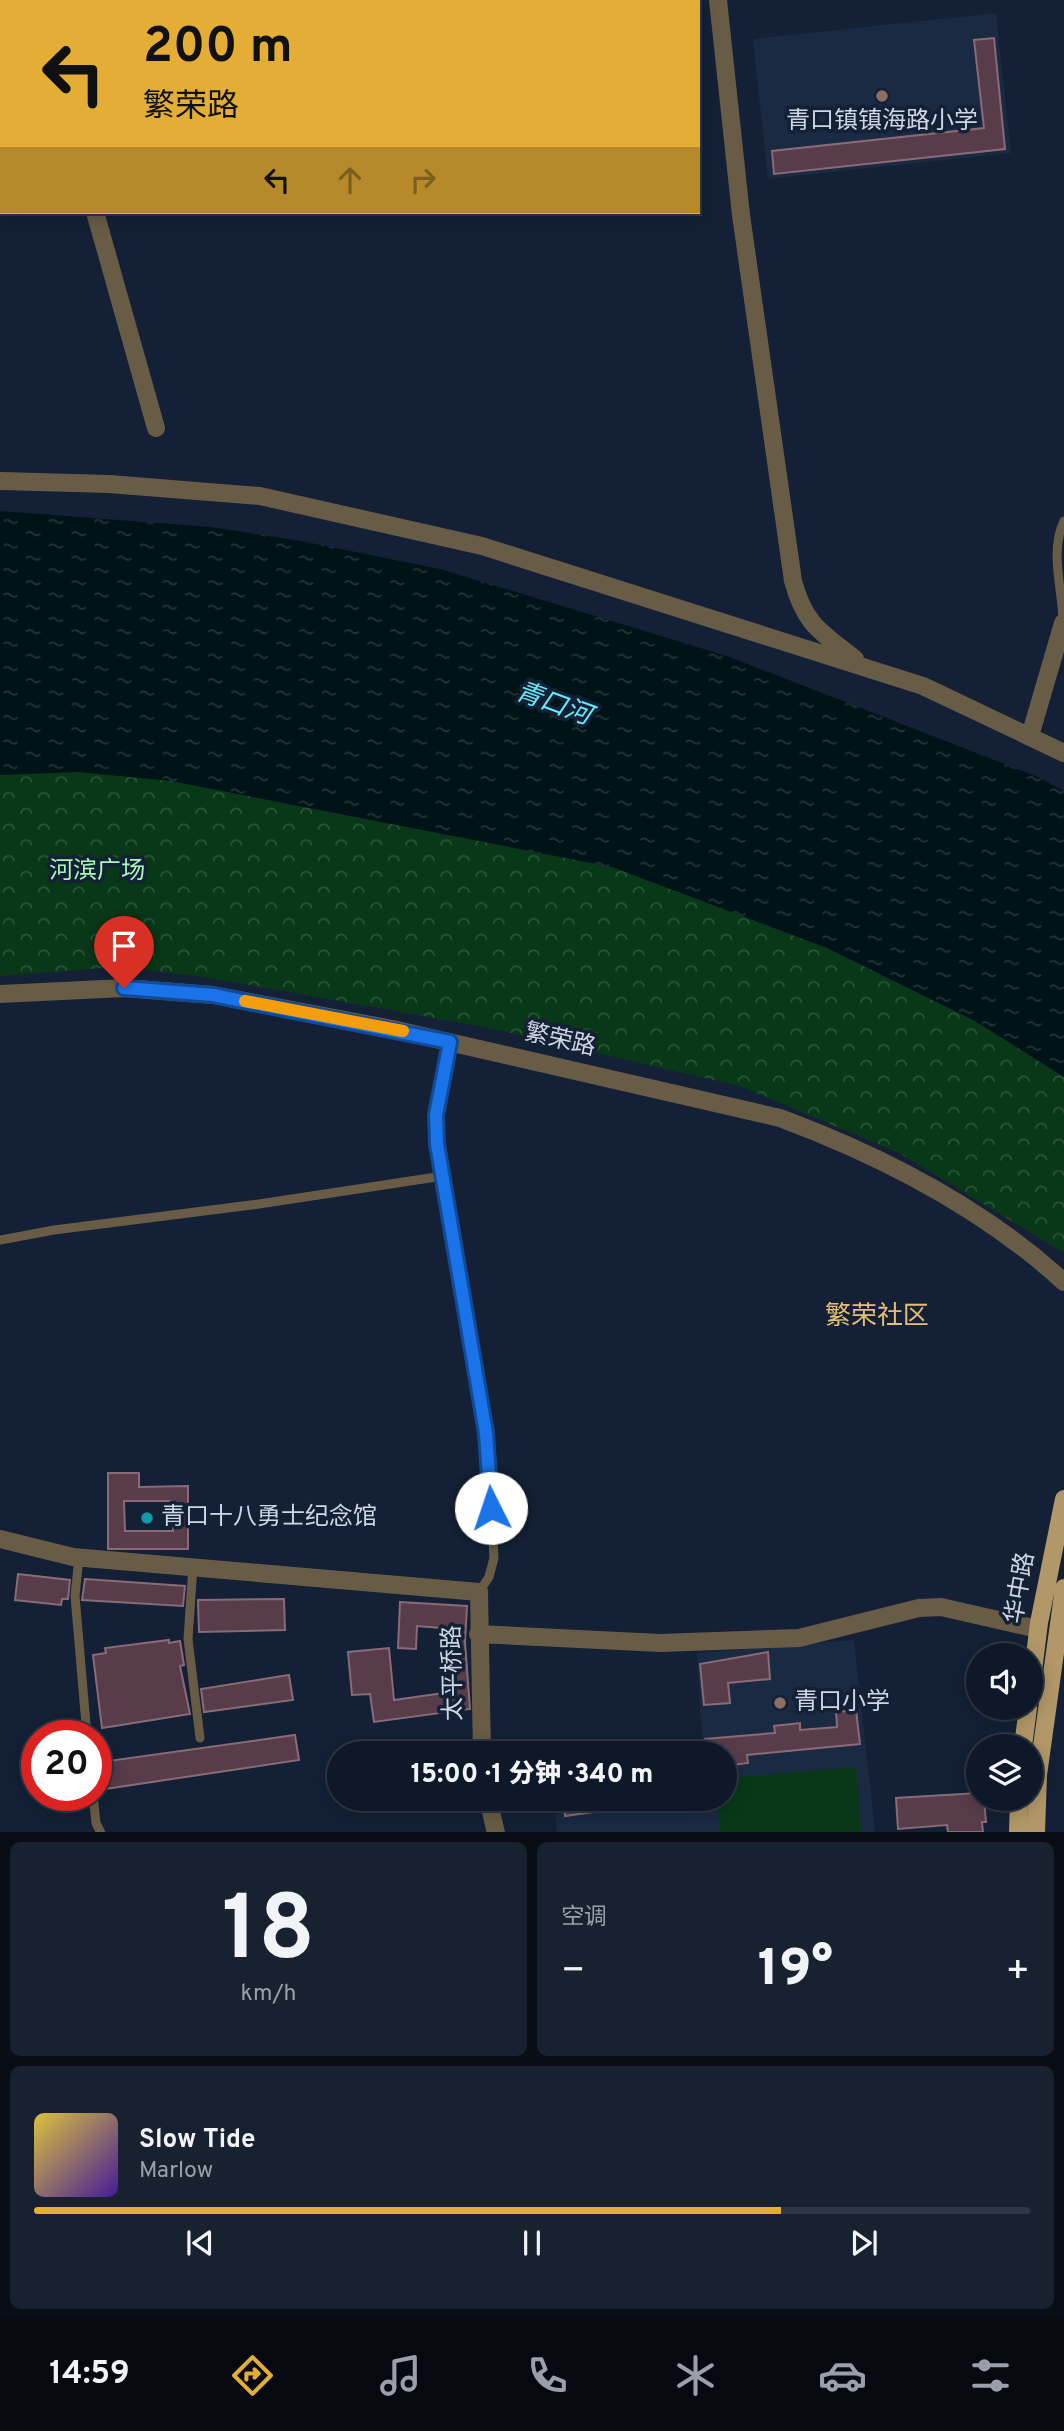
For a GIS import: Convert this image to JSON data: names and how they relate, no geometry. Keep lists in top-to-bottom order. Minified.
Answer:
{"streets":{"main road":["华中路"],"street":["繁荣路","太平桥路"]},"districts":["繁荣社区"],"water":["青口河"],"parks":["河滨广场"],"places":["青口镇镇海路小学","青口十八勇士纪念馆","青口小学"],"page":{"turn":["200 m","繁荣路"],"limit":"20","trip":"15:00 · 1 分钟 · 340 m","tile":[["18","km/h"],"空调"],"heat":["−","19°","+"],"song":["Slow Tide","Marlow"],"tabs":"14:59"}}
